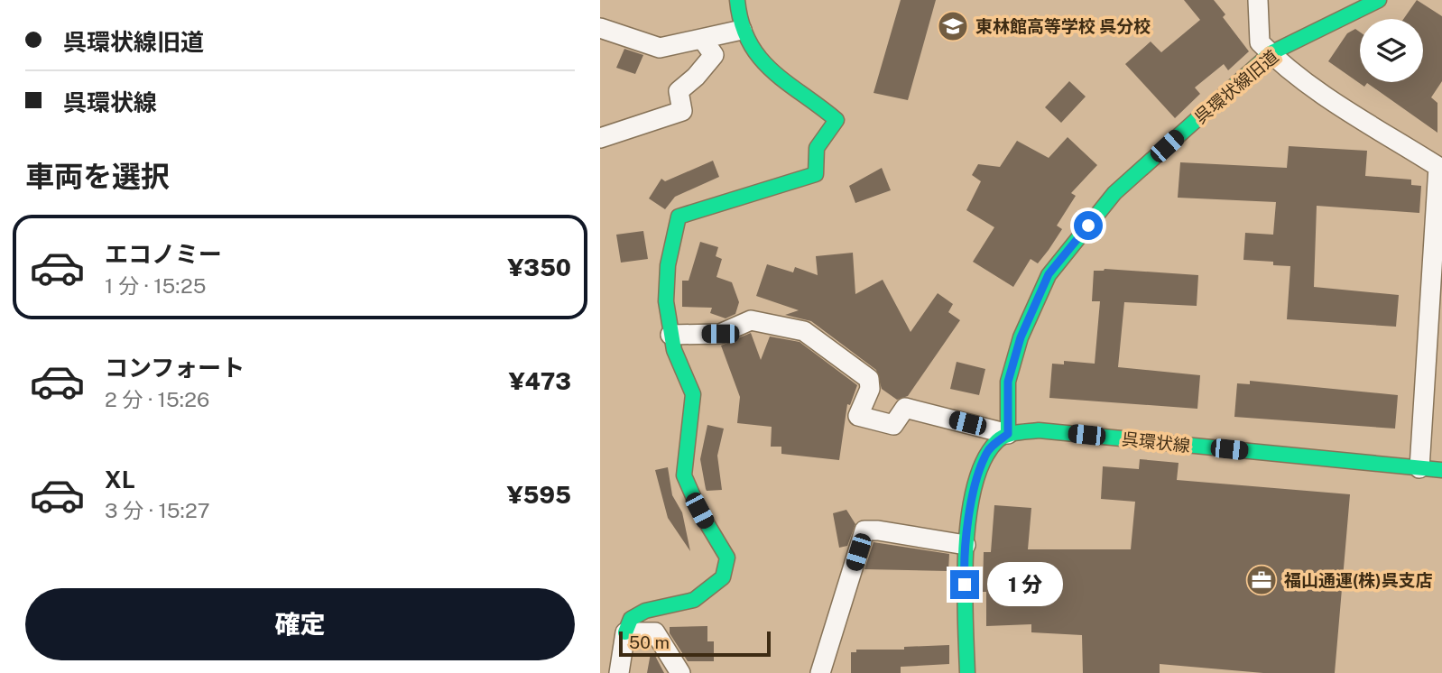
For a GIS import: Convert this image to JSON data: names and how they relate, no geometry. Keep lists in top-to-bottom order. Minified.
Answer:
{"streets":{"street":["呉環状線旧道","呉環状線"]},"crossings":[["呉環状線旧道","呉環状線"]],"places":{"school or university":["東林館高等学校 呉分校"],"office":["福山通運(株)呉支店"]},"scale_bar":"50 m","page":{"banner":["呉環状線旧道","呉環状線"],"heading":"車両を選択","list":[{"name":"エコノミー","note":"1 分 · 15:25","value":"¥350"},{"name":"コンフォート","note":"2 分 · 15:26","value":"¥473"},{"name":"XL","note":"3 分 · 15:27","value":"¥595"}],"bubble":"1 分","buttons":"確定","scale":"50 m"}}
